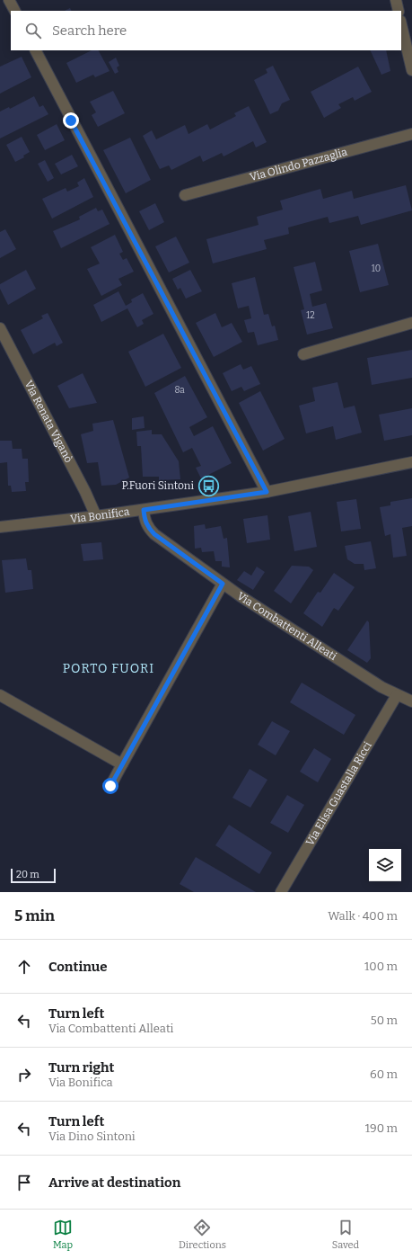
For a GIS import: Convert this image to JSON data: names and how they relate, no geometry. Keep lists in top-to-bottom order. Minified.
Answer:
{"streets":{"street":["Via Olindo Pazzaglia","Via Renata Viganò","Via Bonifica","Via Combattenti Alleati","Via Elisa Guastalla Ricci"]},"crossings":[["Via Renata Viganò","Via Bonifica"],["Via Bonifica","Via Combattenti Alleati"],["Via Combattenti Alleati","Via Elisa Guastalla Ricci"]],"districts":["PORTO FUORI"],"places":{"bus stop":["P.Fuori Sintoni"]},"house_numbers":["10","12","8a"],"scale_bar":"20 m","page":{"search":"Search here","scale":"20 m","heading":["5 min","Walk · 400 m"],"list":[["Continue","100 m"],["Turn left","Via Combattenti Alleati","50 m"],["Turn right","Via Bonifica","60 m"],["Turn left","Via Dino Sintoni","190 m"],"Arrive at destination"],"nav":["Map","Directions","Saved"]}}
